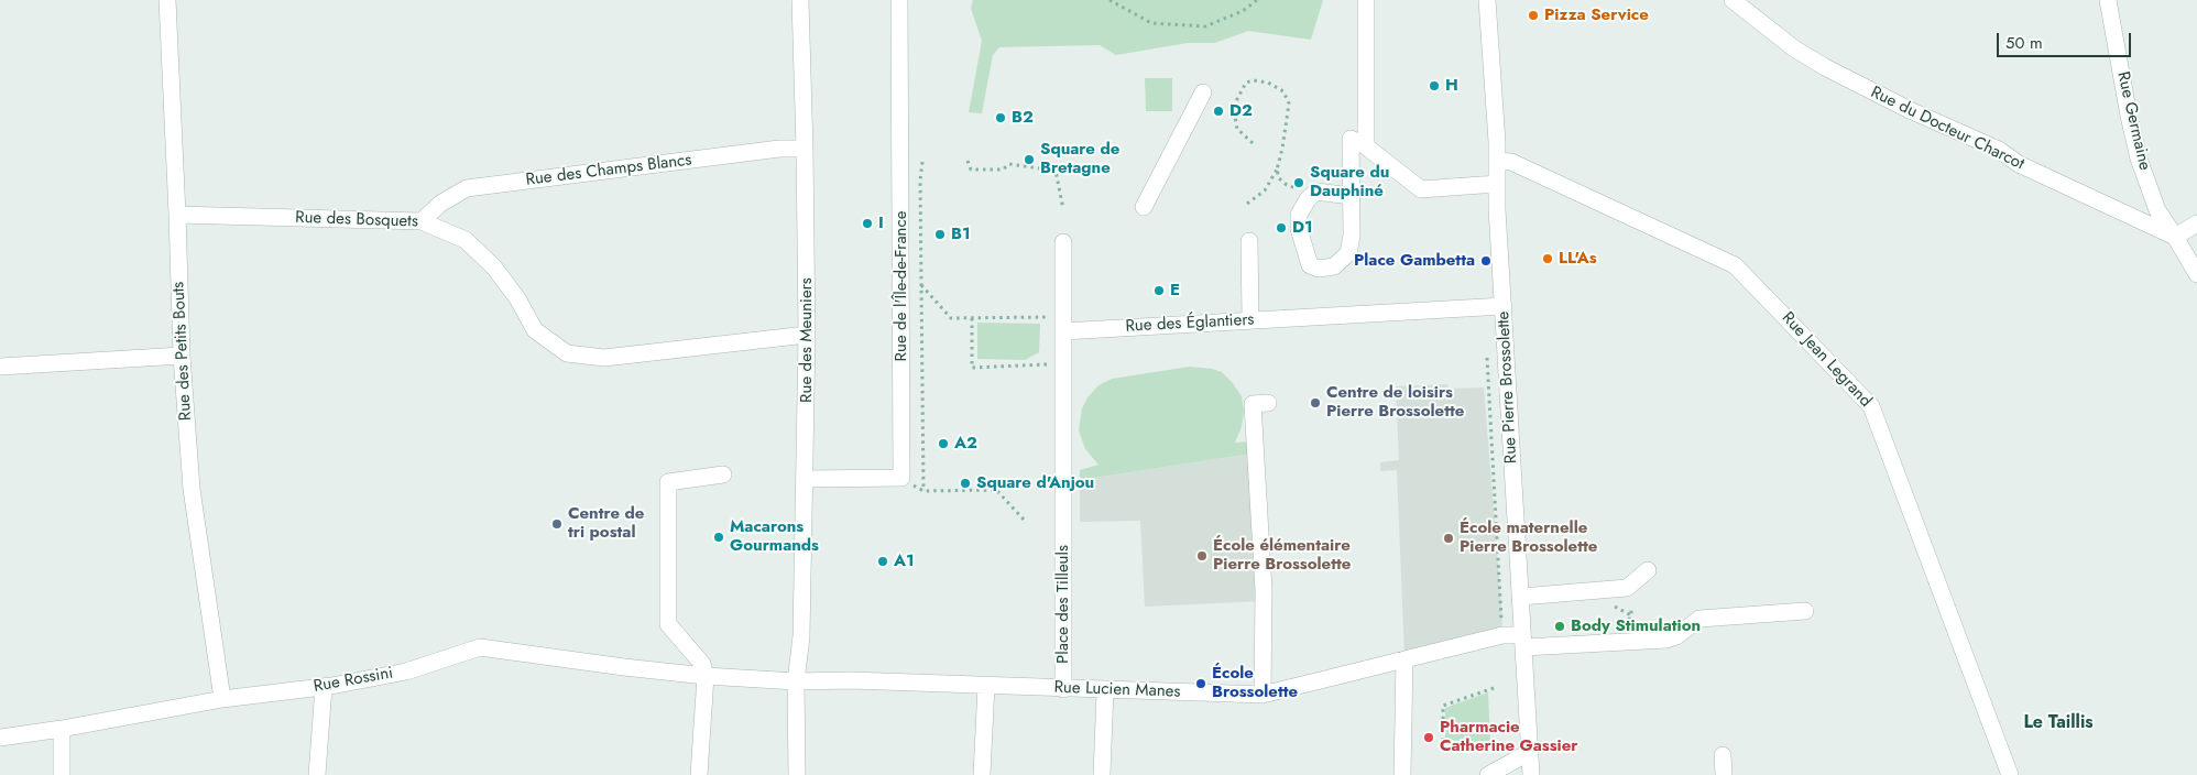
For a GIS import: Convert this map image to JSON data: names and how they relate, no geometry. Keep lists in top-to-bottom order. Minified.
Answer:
{"streets":{"street":["Rue Germaine","Rue du Docteur Charcot","Rue des Champs Blancs","Rue des Bosquets","Rue de l'Île-de-France","Rue des Églantiers","Rue des Meuniers","Rue des Petits Bouts","Rue Jean Legrand","Rue Pierre Brossolette","Place des Tilleuls","Rue Rossini","Rue Lucien Manes"]},"crossings":[["Rue Germaine","Rue du Docteur Charcot"],["Rue des Champs Blancs","Rue des Bosquets"],["Rue des Champs Blancs","Rue des Meuniers"],["Rue des Bosquets","Rue des Meuniers"],["Rue des Bosquets","Rue des Petits Bouts"],["Rue des Églantiers","Rue Pierre Brossolette"],["Rue des Meuniers","Rue Lucien Manes"],["Rue des Petits Bouts","Rue Rossini"],["Rue Jean Legrand","Rue Pierre Brossolette"],["Rue Pierre Brossolette","Rue Lucien Manes"],["Place des Tilleuls","Rue Lucien Manes"],["Rue Rossini","Rue Lucien Manes"]],"districts":["Le Taillis"],"places":["Pizza Service","H","D2","B2","Square de Bretagne","Square du Dauphiné","I","D1","B1","LL'As","Place Gambetta","E","Centre de loisirs Pierre Brossolette","A2","Square d'Anjou","Centre de tri postal","Macarons Gourmands","École maternelle Pierre Brossolette","École élémentaire Pierre Brossolette","A1","Body Stimulation","École Brossolette","Pharmacie Catherine Gassier"],"scale_bar":"50 m"}
